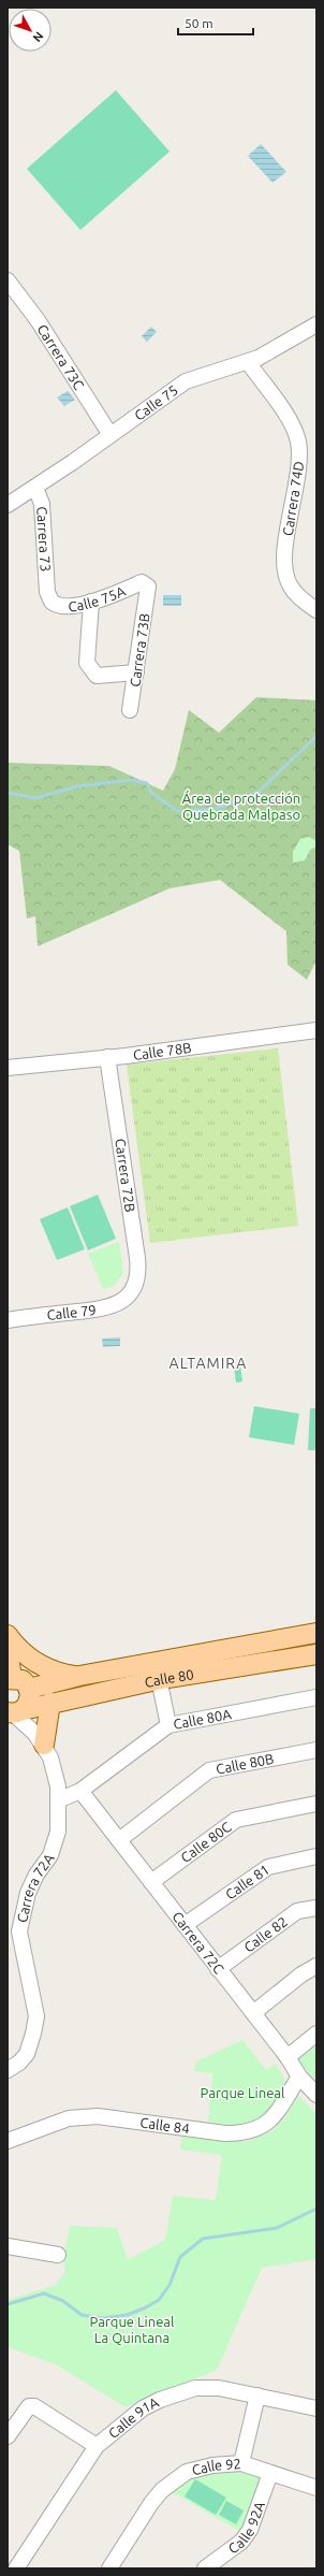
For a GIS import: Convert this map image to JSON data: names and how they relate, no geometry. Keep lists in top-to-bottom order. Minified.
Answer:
{"streets":{"main road":["Calle 80"],"street":["Carrera 73C","Calle 75","Carrera 74D","Carrera 73","Calle 75A","Carrera 73B","Calle 78B","Carrera 72B","Calle 79","Calle 80A","Calle 80B","Calle 80C","Calle 81","Carrera 72A","Calle 82","Carrera 72C","Calle 84","Calle 91A","Calle 92","Calle 92A"]},"crossings":[["Carrera 73C","Calle 75"],["Calle 75","Carrera 74D"],["Calle 75","Carrera 73"],["Carrera 73","Calle 75A"],["Calle 75A","Carrera 73B"],["Calle 78B","Carrera 72B"],["Carrera 72B","Calle 79"],["Calle 80","Carrera 72A"],["Calle 80A","Carrera 72A"],["Calle 80A","Carrera 72C"],["Calle 80B","Carrera 72C"],["Calle 80C","Carrera 72C"],["Calle 81","Carrera 72C"],["Calle 82","Carrera 72C"],["Carrera 72C","Calle 84"],["Calle 92","Calle 92A"]],"districts":["ALTAMIRA"],"parks":["Área de protección Quebrada Malpaso","Parque Lineal","Parque Lineal La Quintana"],"scale_bar":"50 m","north":"bottom right"}
